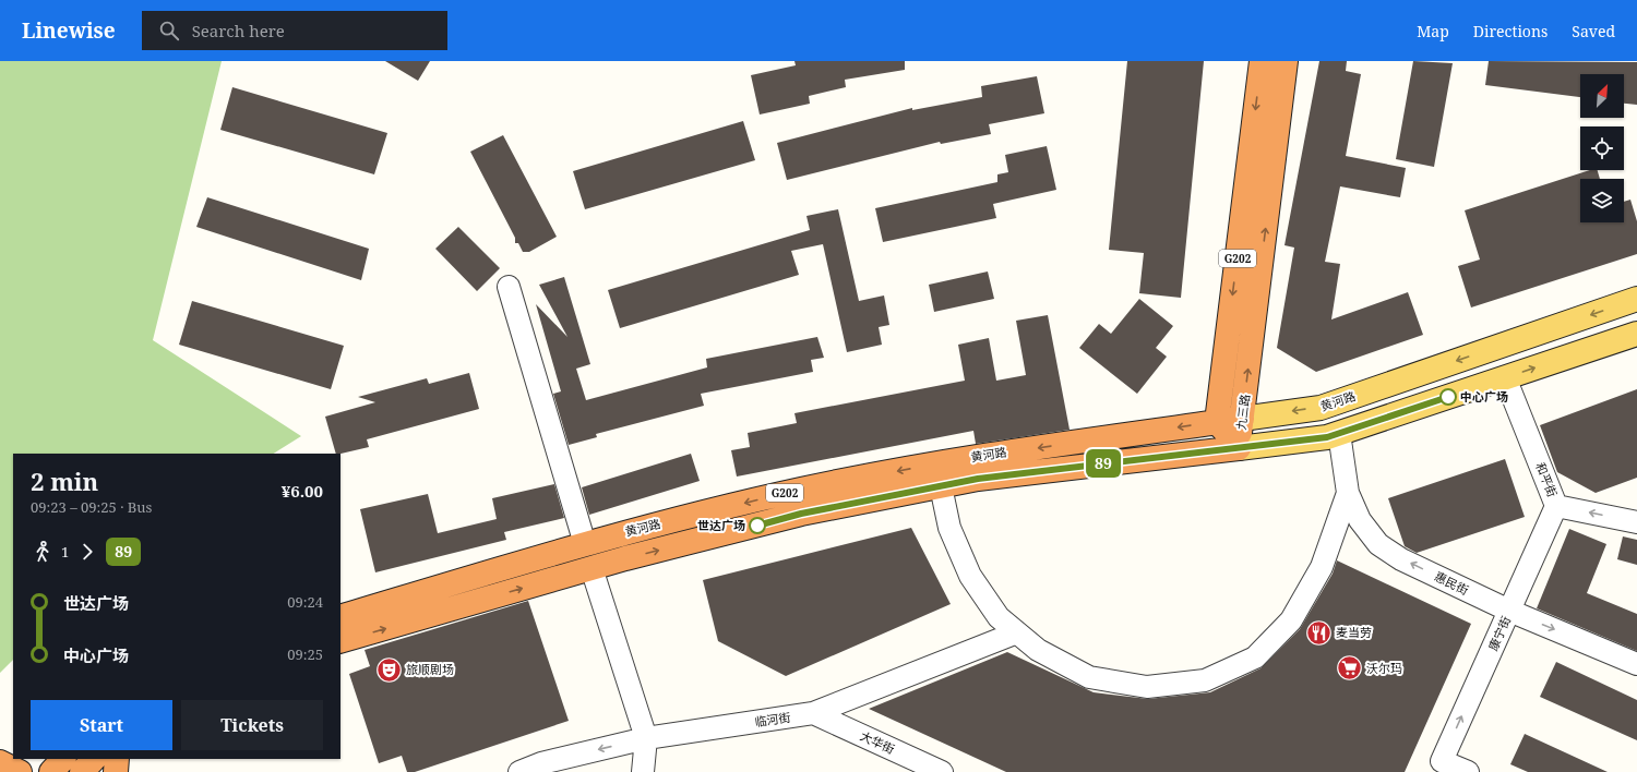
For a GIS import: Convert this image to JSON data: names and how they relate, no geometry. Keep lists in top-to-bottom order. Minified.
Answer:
{"streets":{"highway":["G202","黄河路","九三路"],"street":["和平街","惠民街","康宁街","临河街","大华街"]},"crossings":[["黄河路","九三路"],["黄河路","和平街"],["黄河路","惠民街"],["和平街","康宁街"],["惠民街","康宁街"],["临河街","大华街"]],"one_way":["和平街","康宁街"],"places":{"other":["中心广场","世达广场"],"restaurant":["麦当劳"],"supermarket":["沃尔玛"],"theatre":["旅顺剧场"]},"lines":["bus line 89"],"north":"top right","page":{"header":"Linewise","search":"Search here","nav":["Map","Directions","Saved"],"on_map":"89","heading":["2 min","09:23 – 09:25 · Bus","¥6.00"],"legs":["1","89"],"list":[{"name":"世达广场","value":"09:24"},{"name":"中心广场","value":"09:25"}],"buttons":["Start","Tickets"]}}
